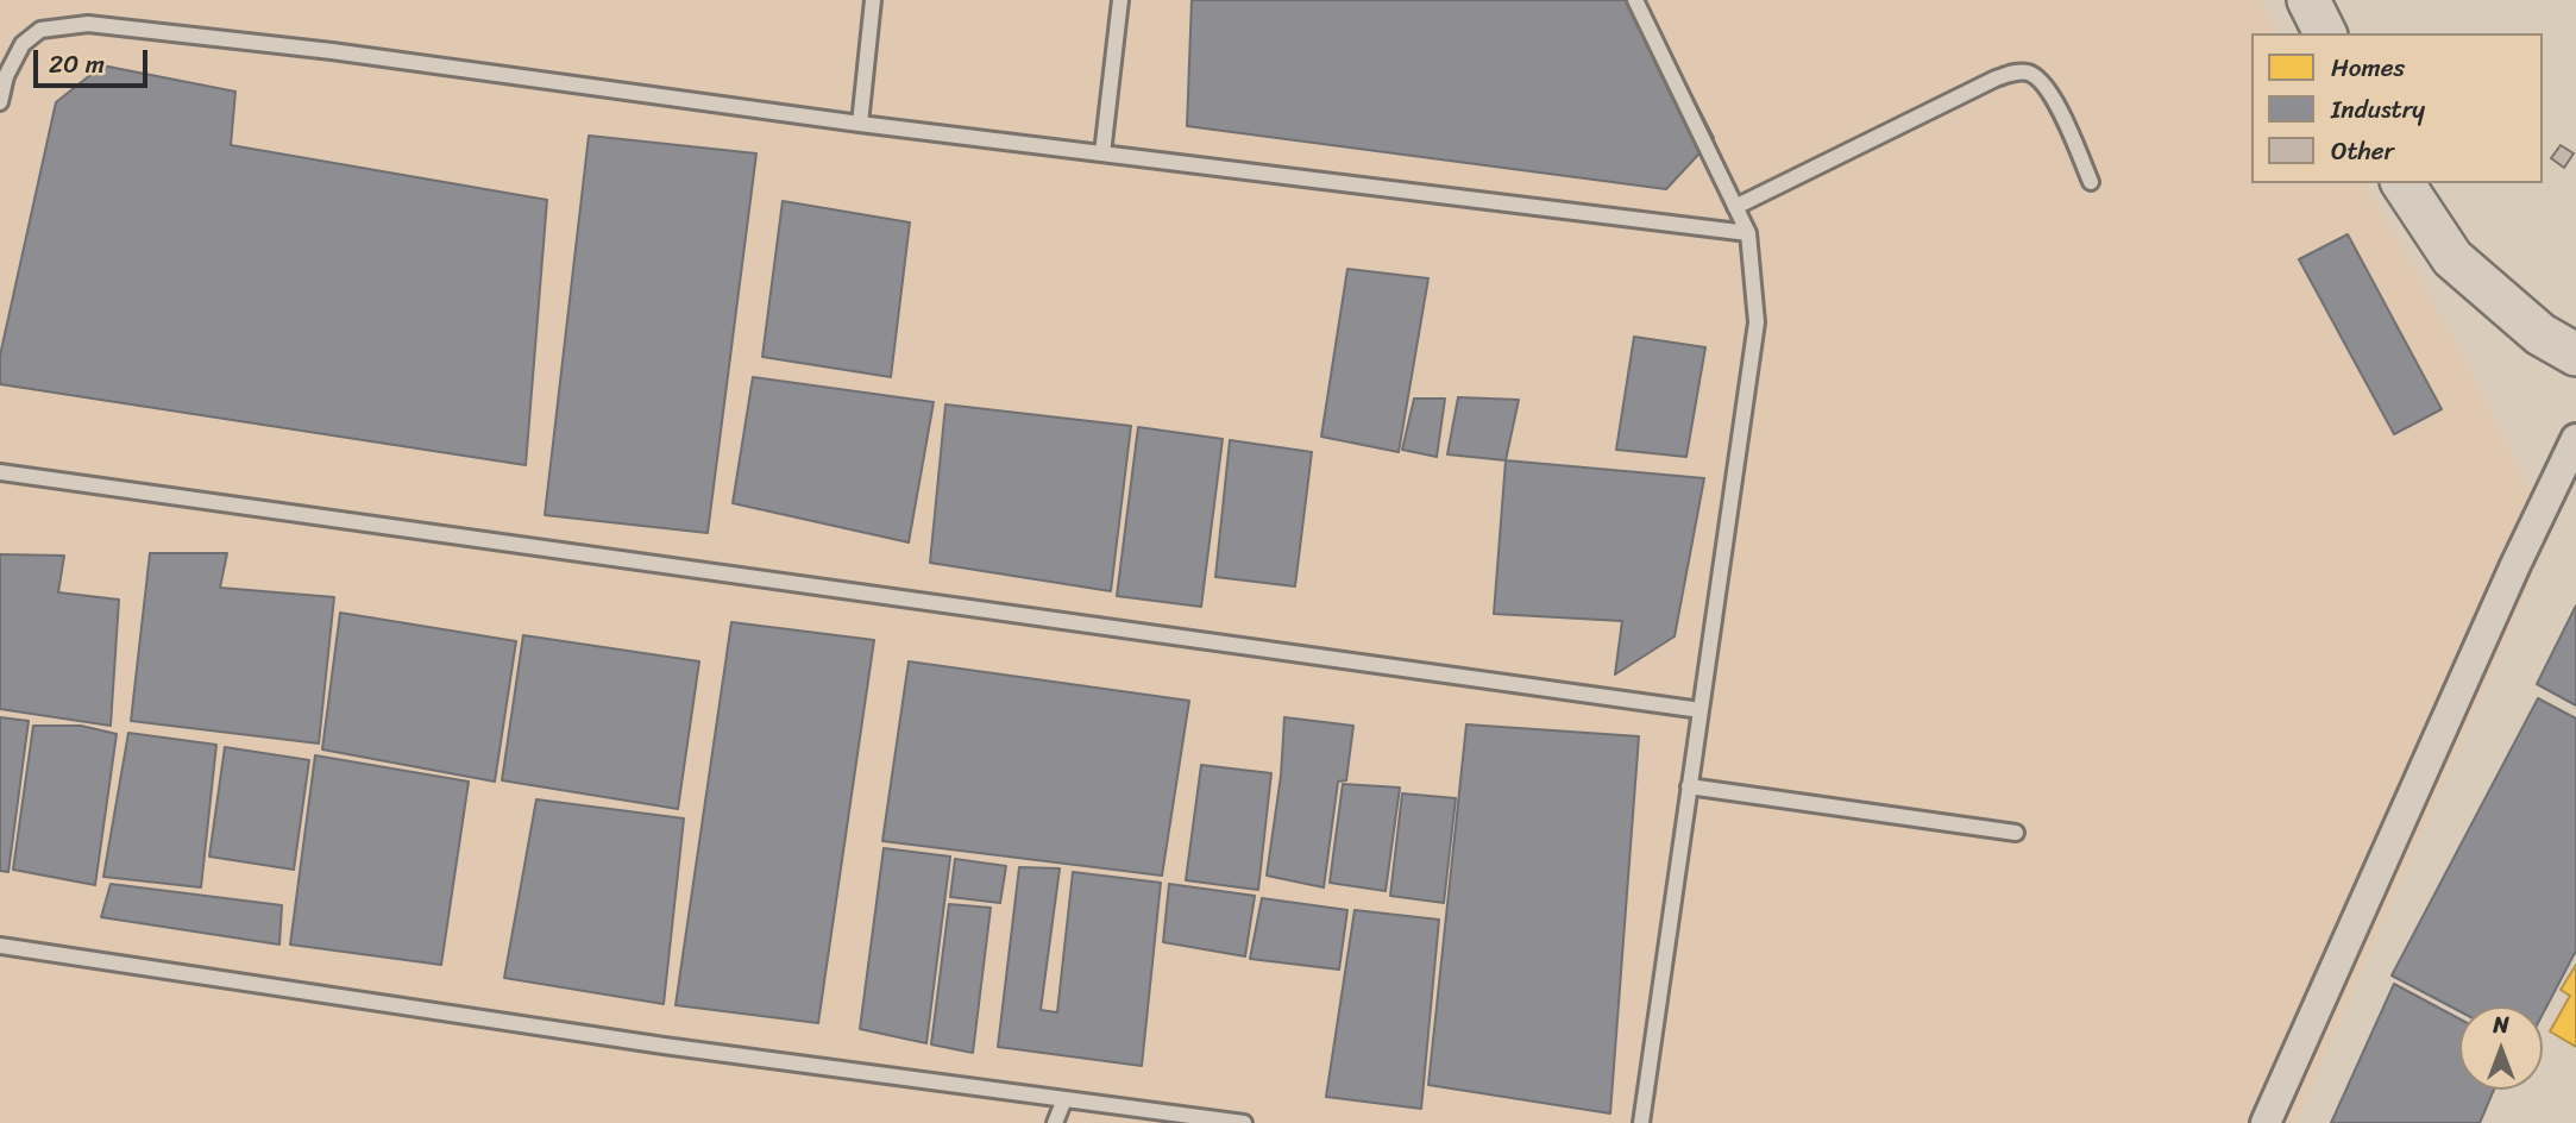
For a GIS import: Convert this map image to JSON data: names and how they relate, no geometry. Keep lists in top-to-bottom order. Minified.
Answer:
{"legend":["Homes","Industry","Other"],"scale_bar":"20 m","north":"top"}
